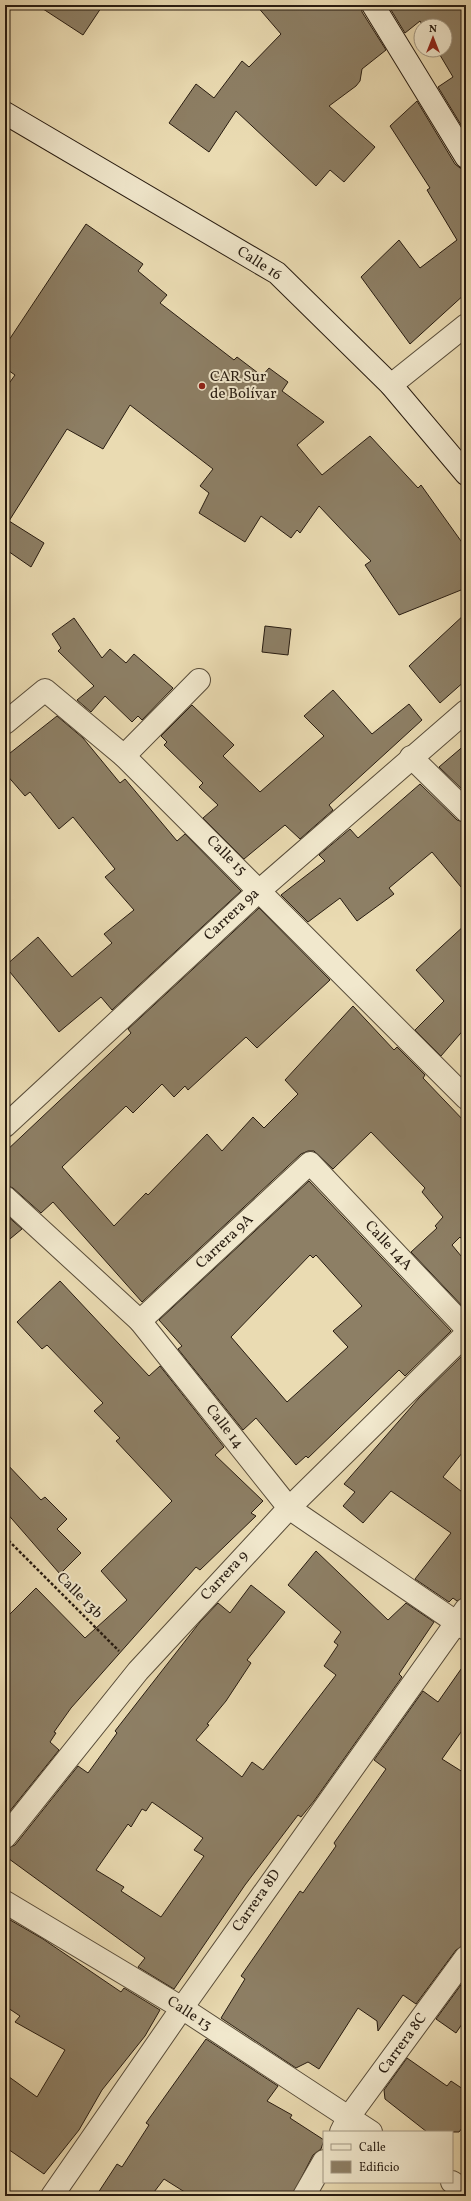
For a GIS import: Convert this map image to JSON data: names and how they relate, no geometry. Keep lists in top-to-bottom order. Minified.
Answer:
{"streets":{"street":["Calle 16","Calle 15","Carrera 9a","Carrera 9A","Calle 14A","Calle 14","Carrera 9","Carrera 8D","Calle 13","Carrera 8C"],"path":["Calle 13b"]},"crossings":[["Calle 15","Carrera 9a"],["Carrera 9A","Calle 14A"],["Carrera 9A","Calle 14"],["Calle 14","Carrera 9"],["Calle 14","Carrera 8D"],["Carrera 9","Calle 13b"],["Carrera 8D","Calle 13"],["Calle 13","Carrera 8C"]],"places":["CAR Sur de Bolívar"],"legend":["Calle","Edificio"],"north":"top"}
